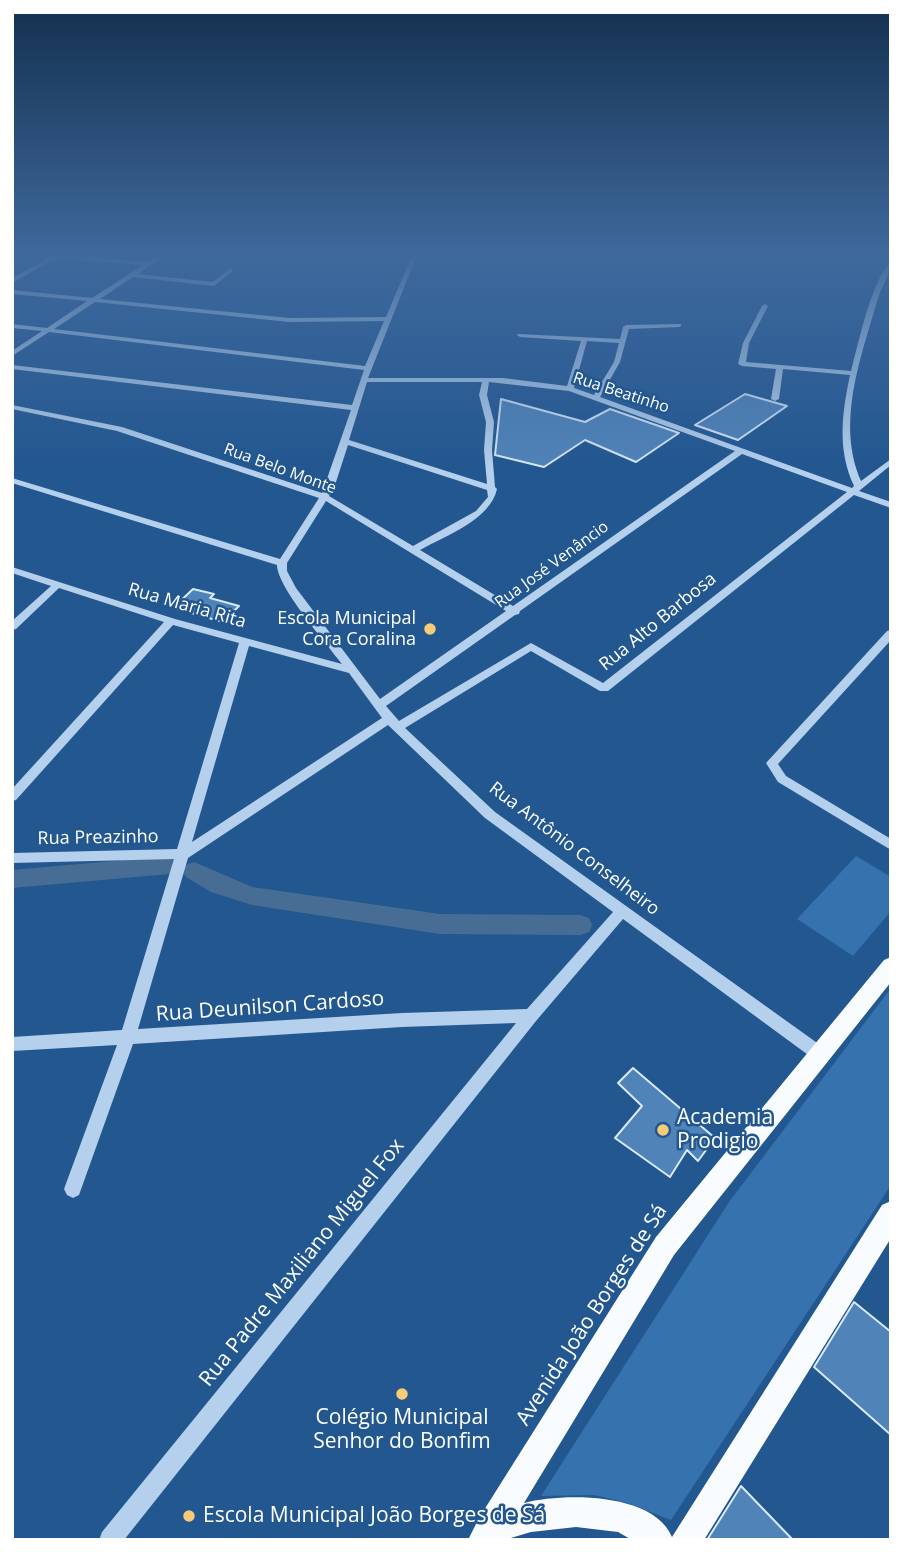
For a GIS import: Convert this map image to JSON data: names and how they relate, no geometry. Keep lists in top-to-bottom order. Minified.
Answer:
{"streets":{"main road":["Avenida João Borges de Sá"],"street":["Rua Beatinho","Rua Belo Monte","Rua José Venâncio","Rua Maria Rita","Rua Alto Barbosa","Rua Preazinho","Rua Antônio Conselheiro","Rua Deunilson Cardoso","Rua Padre Maxiliano Miguel Fox"]},"crossings":[["Rua Beatinho","Rua José Venâncio"],["Rua Beatinho","Rua Alto Barbosa"],["Rua Belo Monte","Rua José Venâncio"],["Rua José Venâncio","Rua Antônio Conselheiro"],["Rua Maria Rita","Rua Antônio Conselheiro"],["Rua Alto Barbosa","Rua Antônio Conselheiro"],["Rua Antônio Conselheiro","Rua Padre Maxiliano Miguel Fox"],["Rua Antônio Conselheiro","Avenida João Borges de Sá"],["Rua Deunilson Cardoso","Rua Padre Maxiliano Miguel Fox"]],"places":["Escola Municipal Cora Coralina","Academia Prodigio","Colégio Municipal Senhor do Bonfim","Escola Municipal João Borges de Sá"]}
